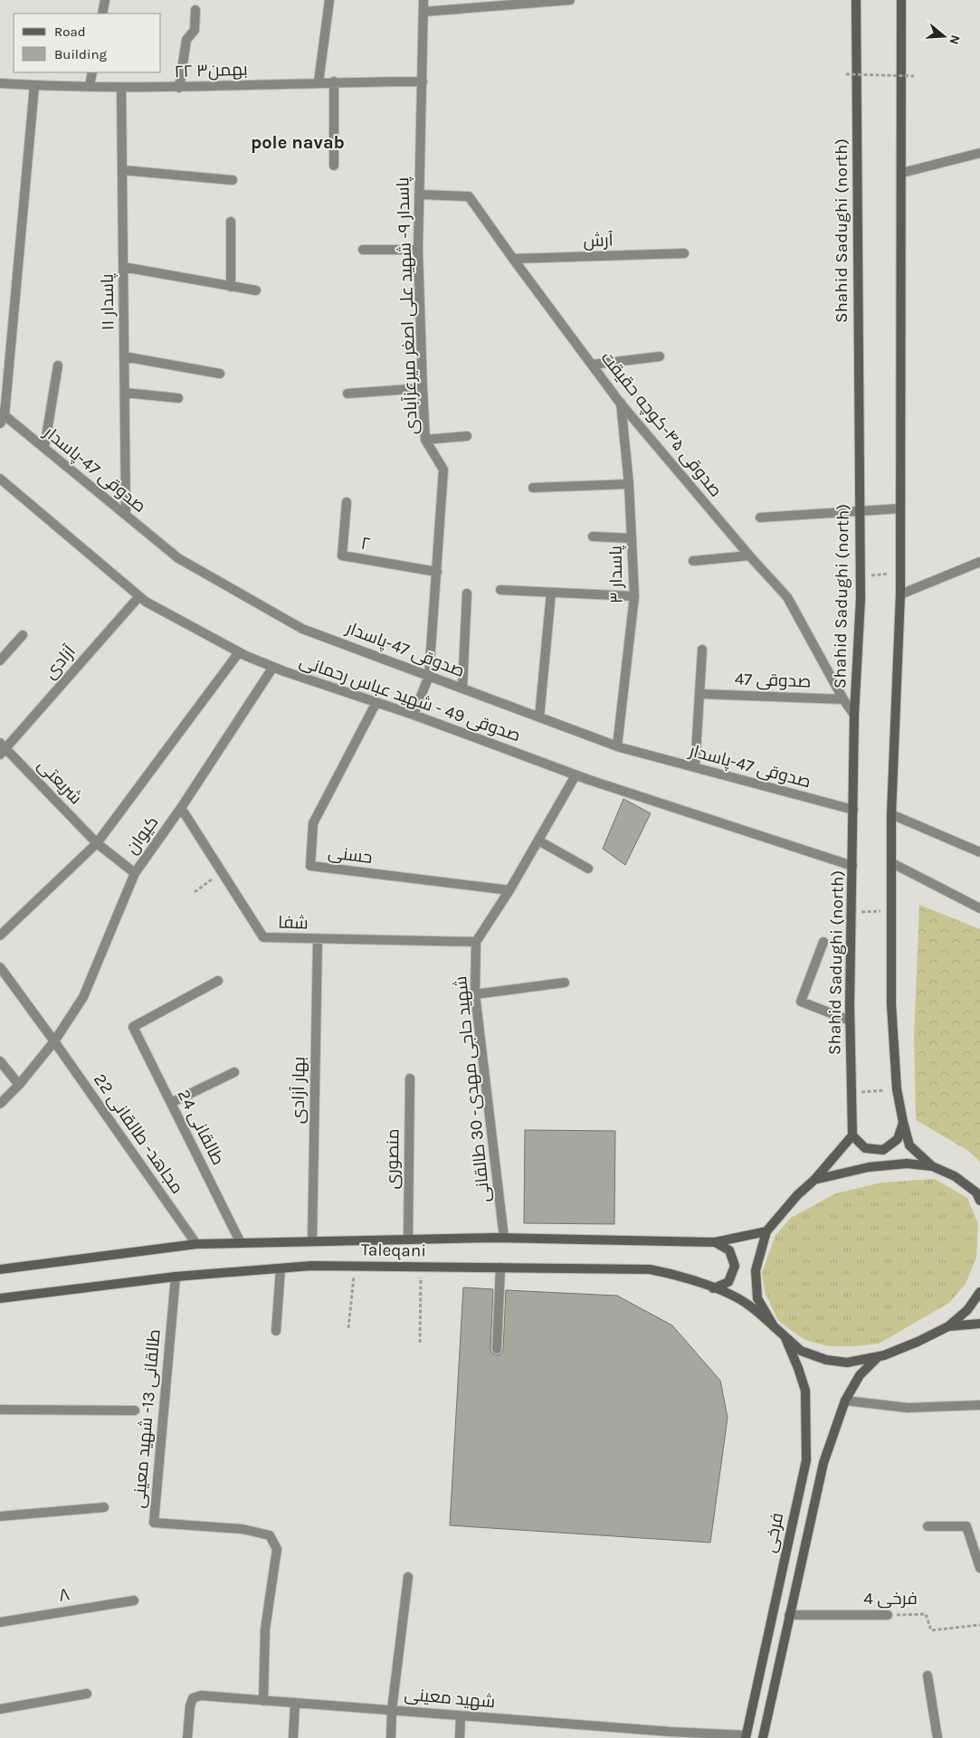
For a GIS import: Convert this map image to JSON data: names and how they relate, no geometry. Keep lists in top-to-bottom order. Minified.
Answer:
{"streets":{"main road":["Shahid Sadughi (north)","Taleqani","فرخی"],"street":["۲۲ بهمن۳","آرش","پاسدار ۱۱","پاسدار ۹- شهید علی اصغر میرعزآبادی","صدوقی ۴۵-کوچه حقیقت","صدوقی 47-پاسدار","۲","پاسدار ۳","آزادی","صدوقی 47","صدوقی 49 - شهید عباس رحمانی","شریعتی","کیوان","حسنی","شفا","شهید حاجی مهدی- 30 طالقانی","بهار آزادی","طالقانی 24","مجاهد- طالقانی 22","منصوری","طالقانی 13- شهید معینی","۸","فرخی 4","شهید معینی"]},"crossings":[["۲۲ بهمن۳","پاسدار ۱۱"],["۲۲ بهمن۳","پاسدار ۹- شهید علی اصغر میرعزآبادی"],["Shahid Sadughi (north)","صدوقی ۴۵-کوچه حقیقت"],["Shahid Sadughi (north)","صدوقی 47-پاسدار"],["Shahid Sadughi (north)","صدوقی 49 - شهید عباس رحمانی"],["آرش","صدوقی ۴۵-کوچه حقیقت"],["پاسدار ۱۱","صدوقی 47-پاسدار"],["پاسدار ۹- شهید علی اصغر میرعزآبادی","صدوقی ۴۵-کوچه حقیقت"],["پاسدار ۹- شهید علی اصغر میرعزآبادی","صدوقی 47-پاسدار"],["پاسدار ۹- شهید علی اصغر میرعزآبادی","۲"],["پاسدار ۹- شهید علی اصغر میرعزآبادی","صدوقی 49 - شهید عباس رحمانی"],["صدوقی ۴۵-کوچه حقیقت","پاسدار ۳"],["صدوقی ۴۵-کوچه حقیقت","صدوقی 47"],["صدوقی 47-پاسدار","پاسدار ۳"],["آزادی","صدوقی 49 - شهید عباس رحمانی"],["آزادی","شریعتی"],["صدوقی 49 - شهید عباس رحمانی","کیوان"],["صدوقی 49 - شهید عباس رحمانی","حسنی"],["شریعتی","کیوان"],["کیوان","شفا"],["شفا","شهید حاجی مهدی- 30 طالقانی"],["شفا","بهار آزادی"],["شهید حاجی مهدی- 30 طالقانی","Taleqani"],["بهار آزادی","Taleqani"],["طالقانی 24","Taleqani"],["مجاهد- طالقانی 22","Taleqani"],["منصوری","Taleqani"],["Taleqani","طالقانی 13- شهید معینی"],["طالقانی 13- شهید معینی","شهید معینی"],["فرخی","فرخی 4"],["فرخی","شهید معینی"]],"districts":["pole navab"],"legend":["Road","Building"],"north":"right"}
